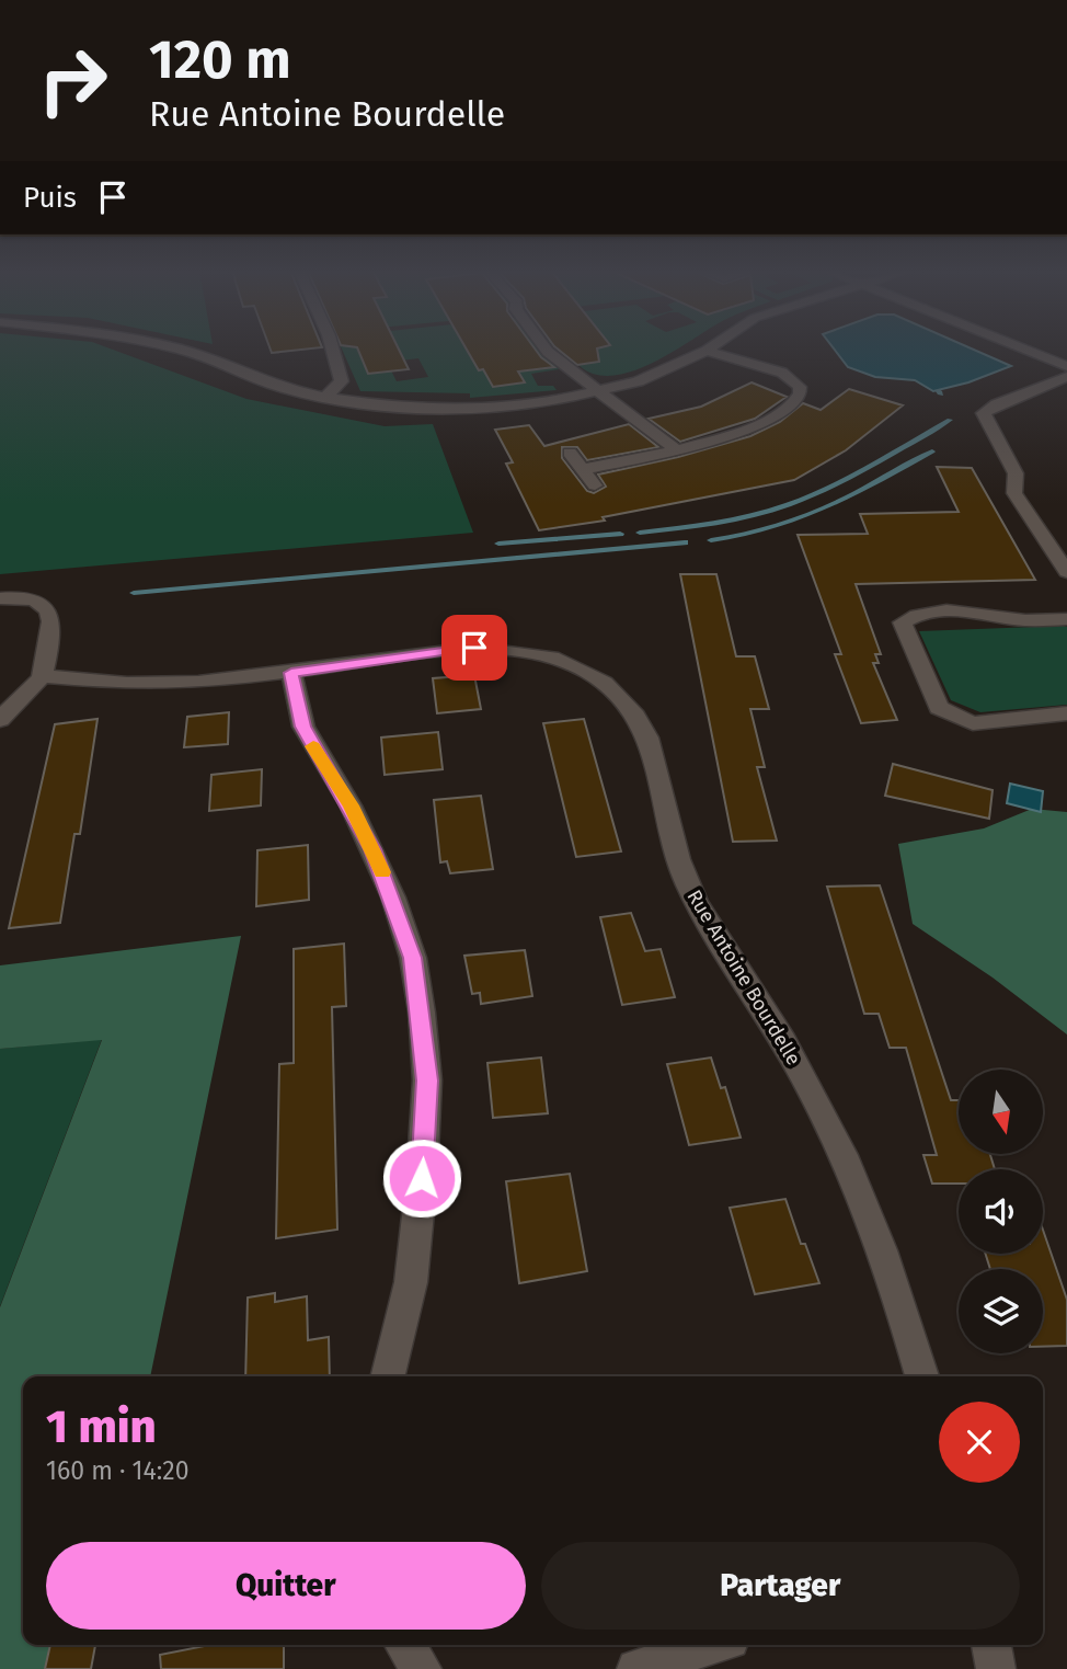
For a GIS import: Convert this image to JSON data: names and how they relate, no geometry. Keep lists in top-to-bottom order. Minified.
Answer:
{"streets":{"street":["Rue Antoine Bourdelle"]},"north":"bottom","page":{"turn":["120 m","Rue Antoine Bourdelle"],"then":"Puis","heading":["1 min","160 m · 14:20"],"buttons":["Quitter","Partager"]}}
